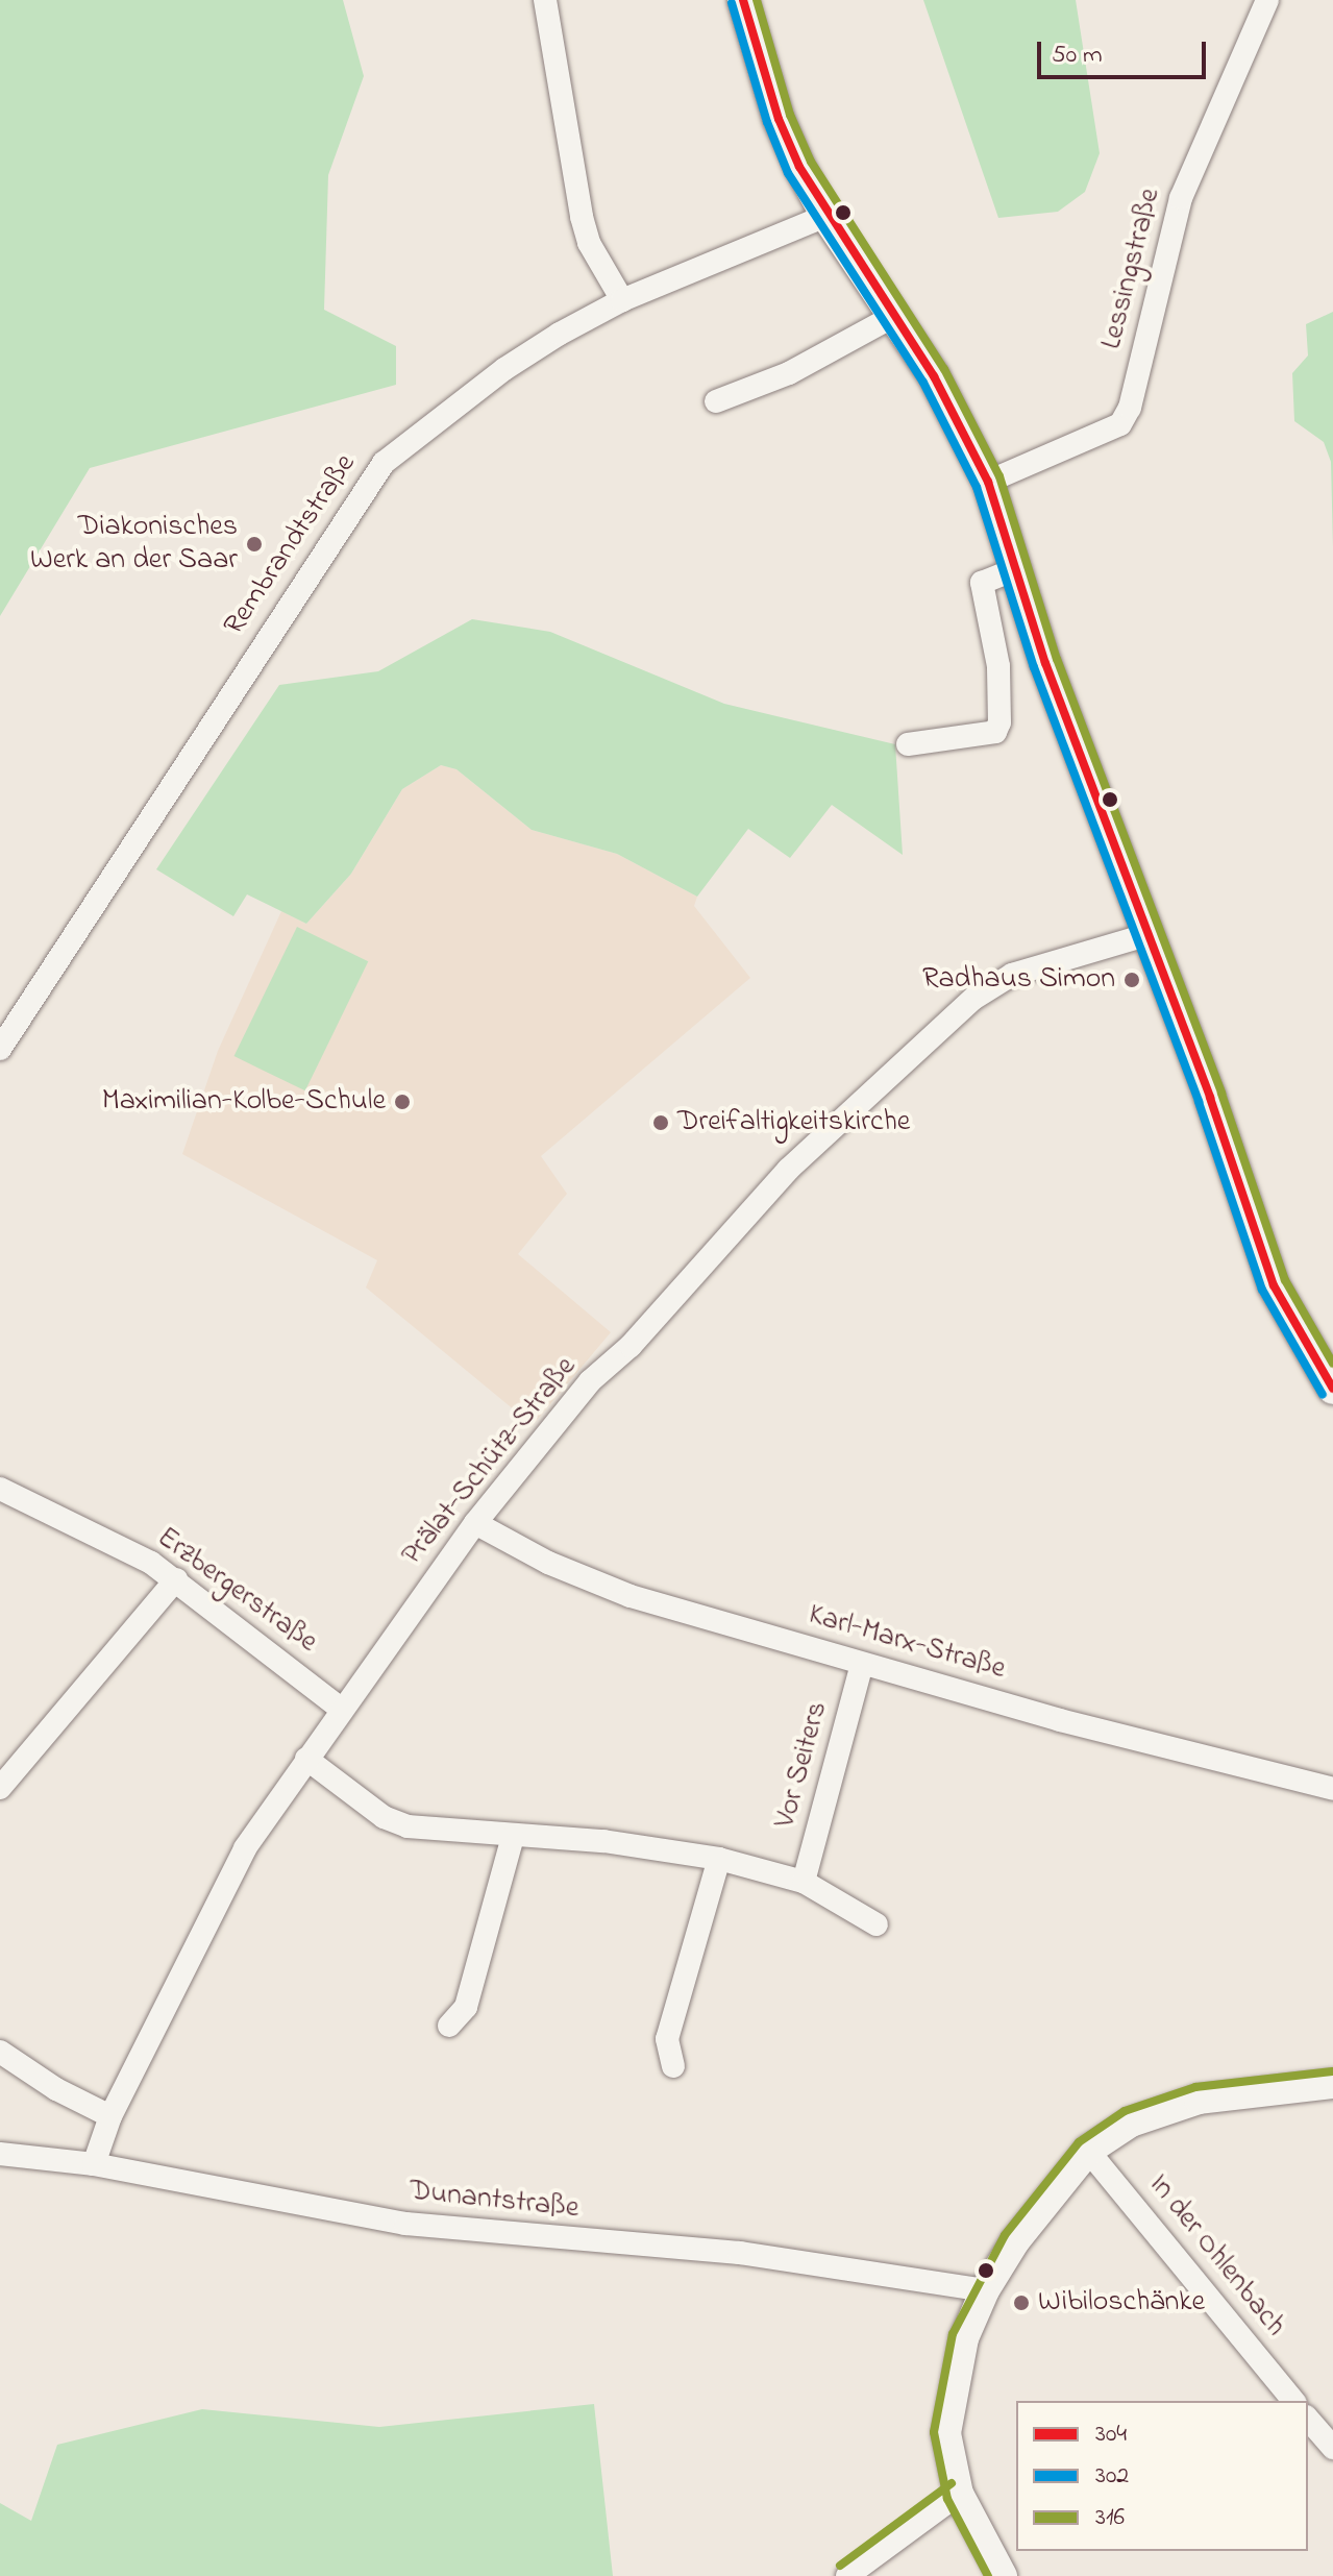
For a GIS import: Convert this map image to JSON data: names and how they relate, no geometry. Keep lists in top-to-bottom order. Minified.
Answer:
{"streets":{"street":["Lessingstraße","Rembrandtstraße","Prälat-Schütz-Straße","Erzbergerstraße","Karl-Marx-Straße","Vor Seiters","Dunantstraße","In der Ohlenbach"]},"crossings":[["Prälat-Schütz-Straße","Erzbergerstraße"],["Prälat-Schütz-Straße","Karl-Marx-Straße"],["Prälat-Schütz-Straße","Dunantstraße"],["Karl-Marx-Straße","Vor Seiters"]],"places":["Diakonisches Werk an der Saar","Radhaus Simon","Maximilian-Kolbe-Schule","Dreifaltigkeitskirche","Wibiloschänke"],"lines":["transit line 304","transit line 316","transit line 302"],"legend":["304","302","316"],"scale_bar":"50 m"}
